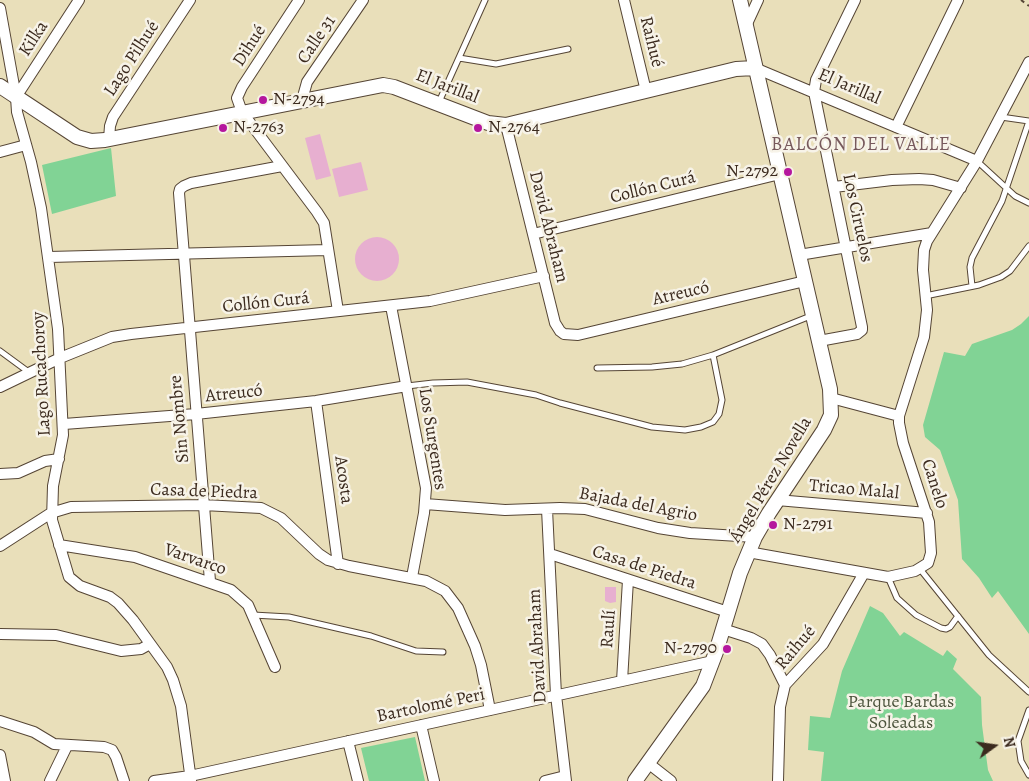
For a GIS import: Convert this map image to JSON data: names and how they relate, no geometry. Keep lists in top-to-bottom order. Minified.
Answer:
{"streets":{"main road":["El Jarillal","Ángel Pérez Novella"],"street":["Kilka","Calle 31","Raihué","Dihué","Lago Pilhué","Collón Curá","Los Ciruelos","David Abraham","Atreucó","Lago Rucachoroy","Sin Nombre","Los Surgentes","Acosta","Canelo","Tricao Malal","Casa de Piedra","Bajada del Agrio","Varvarco","Raulí","Bartolomé Peri"]},"crossings":[["Kilka","El Jarillal"],["Kilka","Lago Rucachoroy"],["Calle 31","El Jarillal"],["Raihué","El Jarillal"],["Dihué","El Jarillal"],["Lago Pilhué","El Jarillal"],["El Jarillal","Los Ciruelos"],["El Jarillal","David Abraham"],["El Jarillal","Lago Rucachoroy"],["El Jarillal","Ángel Pérez Novella"],["Collón Curá","David Abraham"],["Collón Curá","Lago Rucachoroy"],["Collón Curá","Sin Nombre"],["Collón Curá","Los Surgentes"],["Collón Curá","Ángel Pérez Novella"],["Los Ciruelos","Ángel Pérez Novella"],["David Abraham","Atreucó"],["David Abraham","Casa de Piedra"],["David Abraham","Bajada del Agrio"],["David Abraham","Bartolomé Peri"],["Atreucó","Lago Rucachoroy"],["Atreucó","Sin Nombre"],["Atreucó","Los Surgentes"],["Atreucó","Acosta"],["Atreucó","Ángel Pérez Novella"],["Lago Rucachoroy","Casa de Piedra"],["Lago Rucachoroy","Varvarco"],["Lago Rucachoroy","Bartolomé Peri"],["Sin Nombre","Casa de Piedra"],["Sin Nombre","Varvarco"],["Los Surgentes","Casa de Piedra"],["Los Surgentes","Bajada del Agrio"],["Acosta","Casa de Piedra"],["Ángel Pérez Novella","Tricao Malal"],["Ángel Pérez Novella","Casa de Piedra"],["Ángel Pérez Novella","Bajada del Agrio"],["Ángel Pérez Novella","Bartolomé Peri"],["Canelo","Tricao Malal"],["Casa de Piedra","Raulí"],["Casa de Piedra","Bartolomé Peri"],["Raulí","Bartolomé Peri"]],"districts":["BALCÓN DEL VALLE"],"parks":["Parque Bardas Soleadas"],"places":["N-2794","N-2763","N-2764","N-2792","N-2791","N-2790"],"north":"right"}
